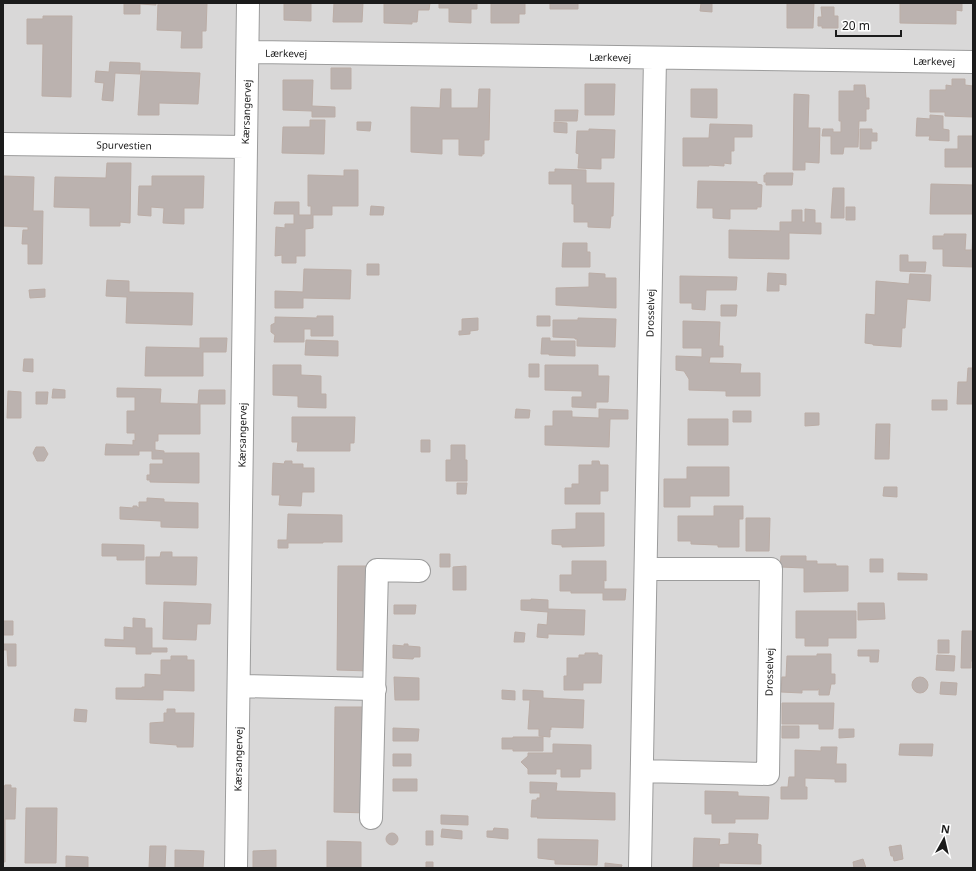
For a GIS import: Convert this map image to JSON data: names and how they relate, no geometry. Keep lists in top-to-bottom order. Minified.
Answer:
{"streets":{"street":["Lærkevej","Kærsangervej","Spurvestien","Drosselvej"]},"crossings":[["Lærkevej","Kærsangervej"],["Lærkevej","Drosselvej"],["Kærsangervej","Spurvestien"]],"scale_bar":"20 m","north":"top"}
